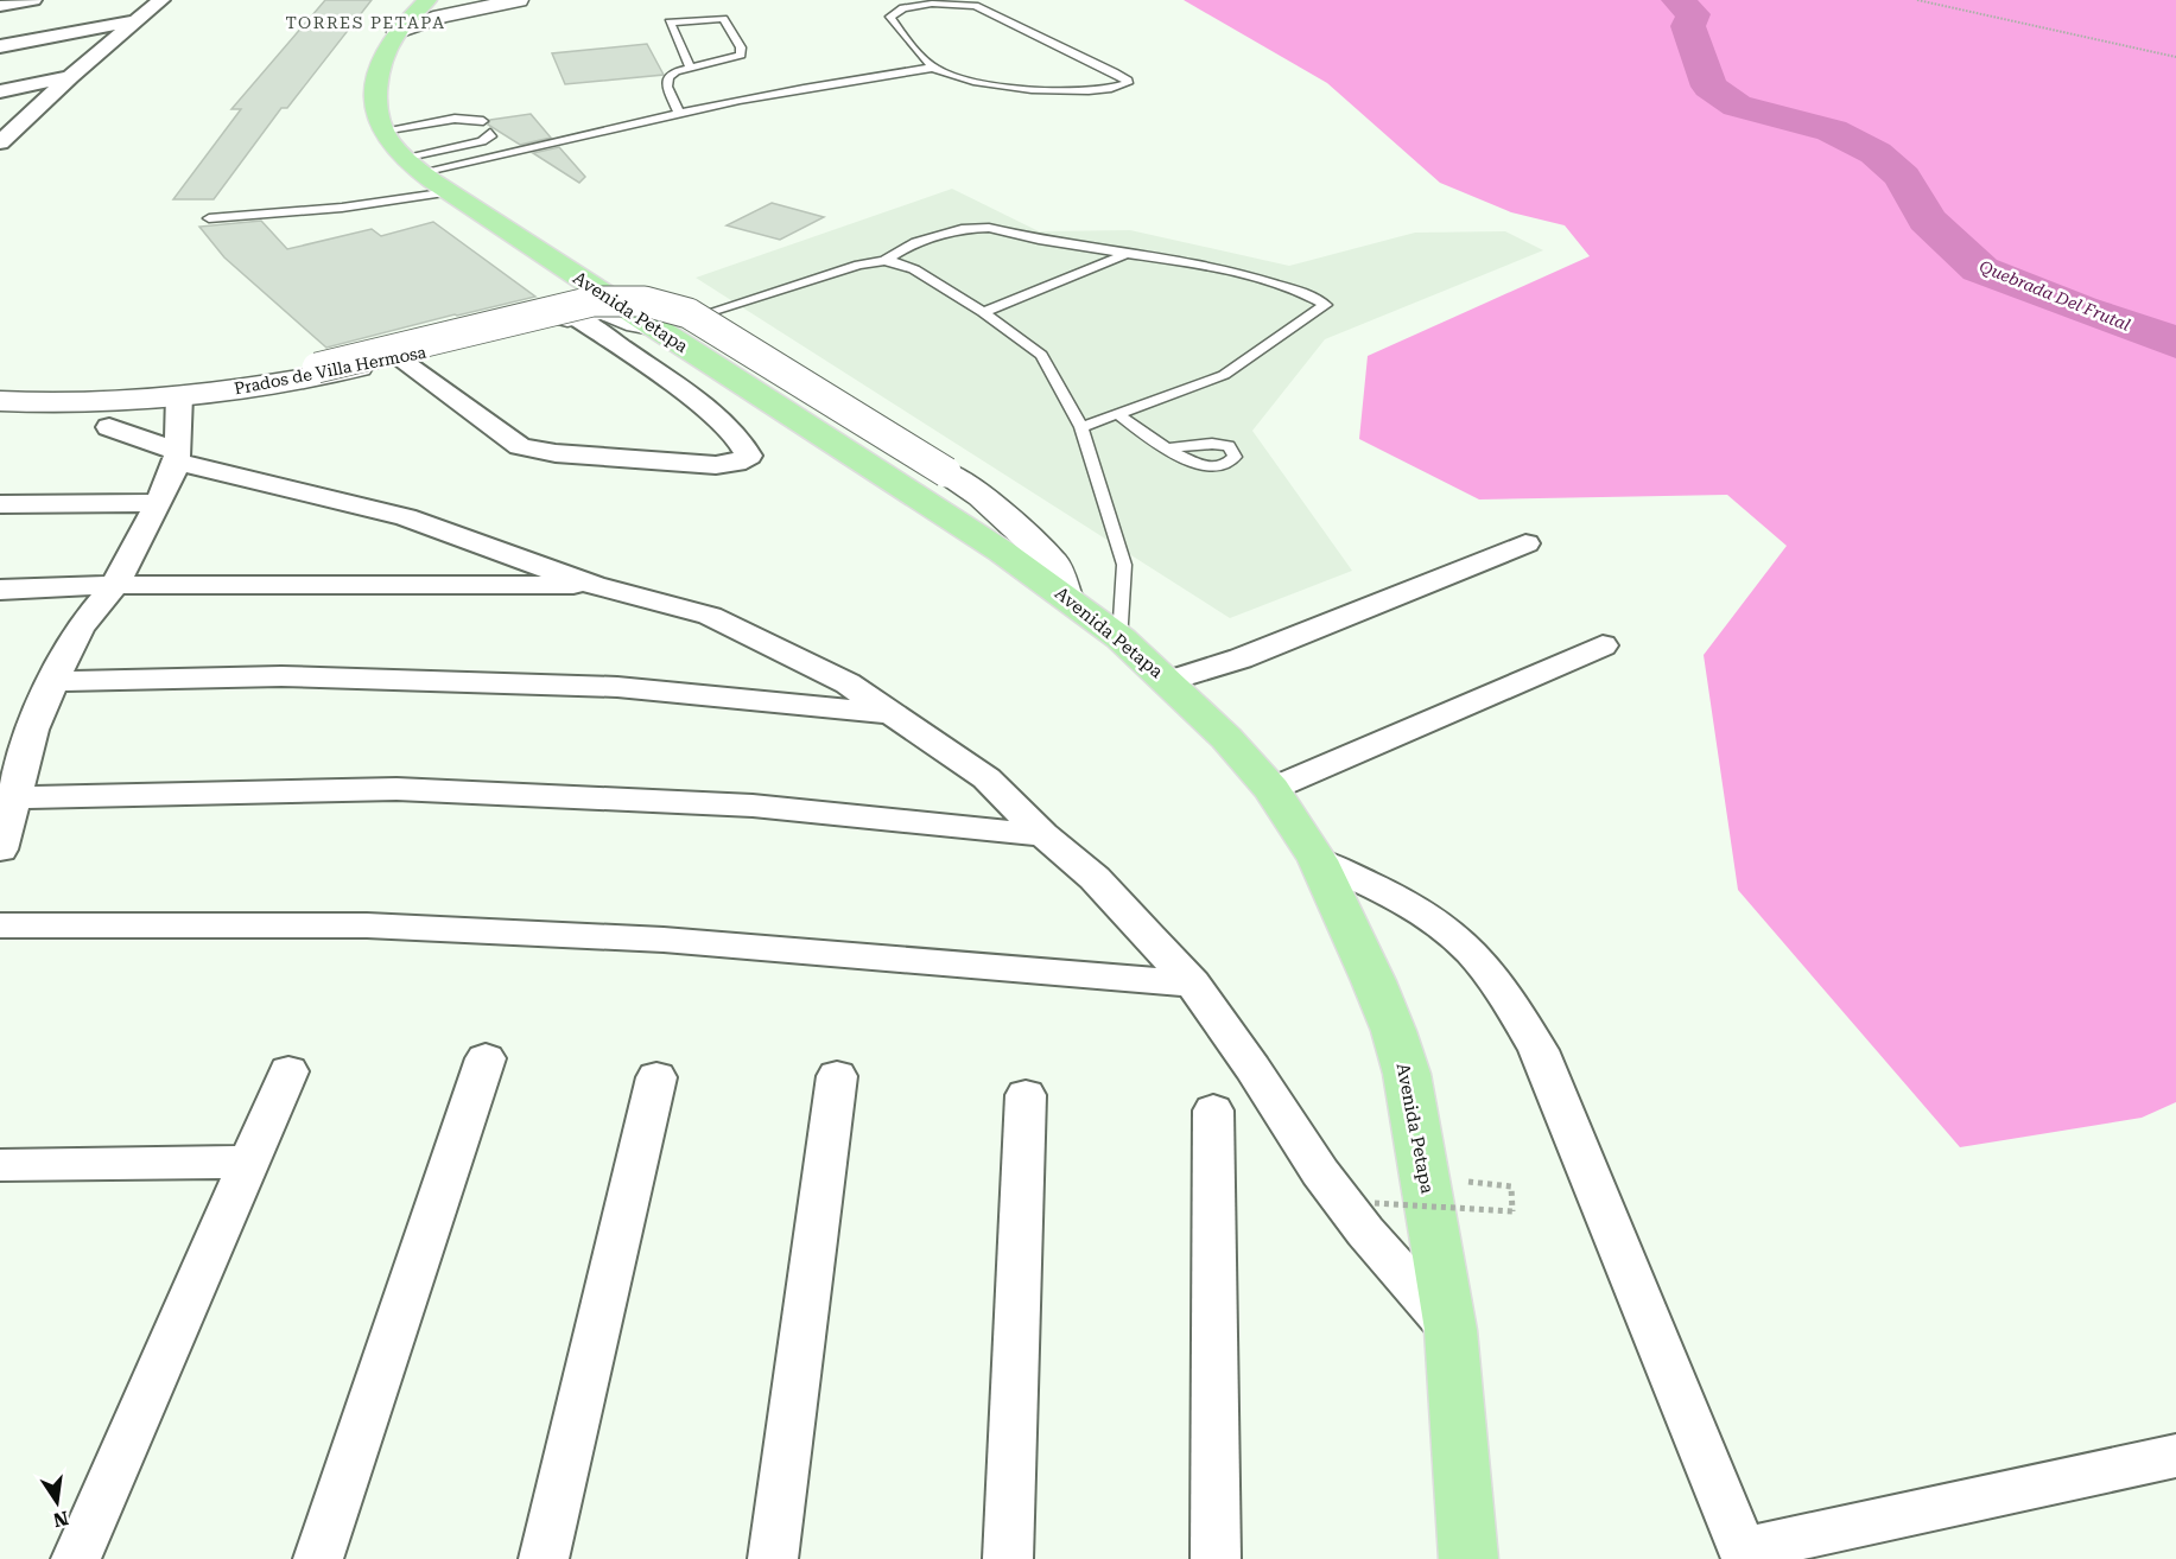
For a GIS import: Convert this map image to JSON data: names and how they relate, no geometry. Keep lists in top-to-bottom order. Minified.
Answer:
{"streets":{"main road":["Avenida Petapa","Prados de Villa Hermosa"]},"crossings":[["Avenida Petapa","Prados de Villa Hermosa"]],"districts":["TORRES PETAPA"],"water":["Quebrada Del Frutal"],"north":"bottom"}
